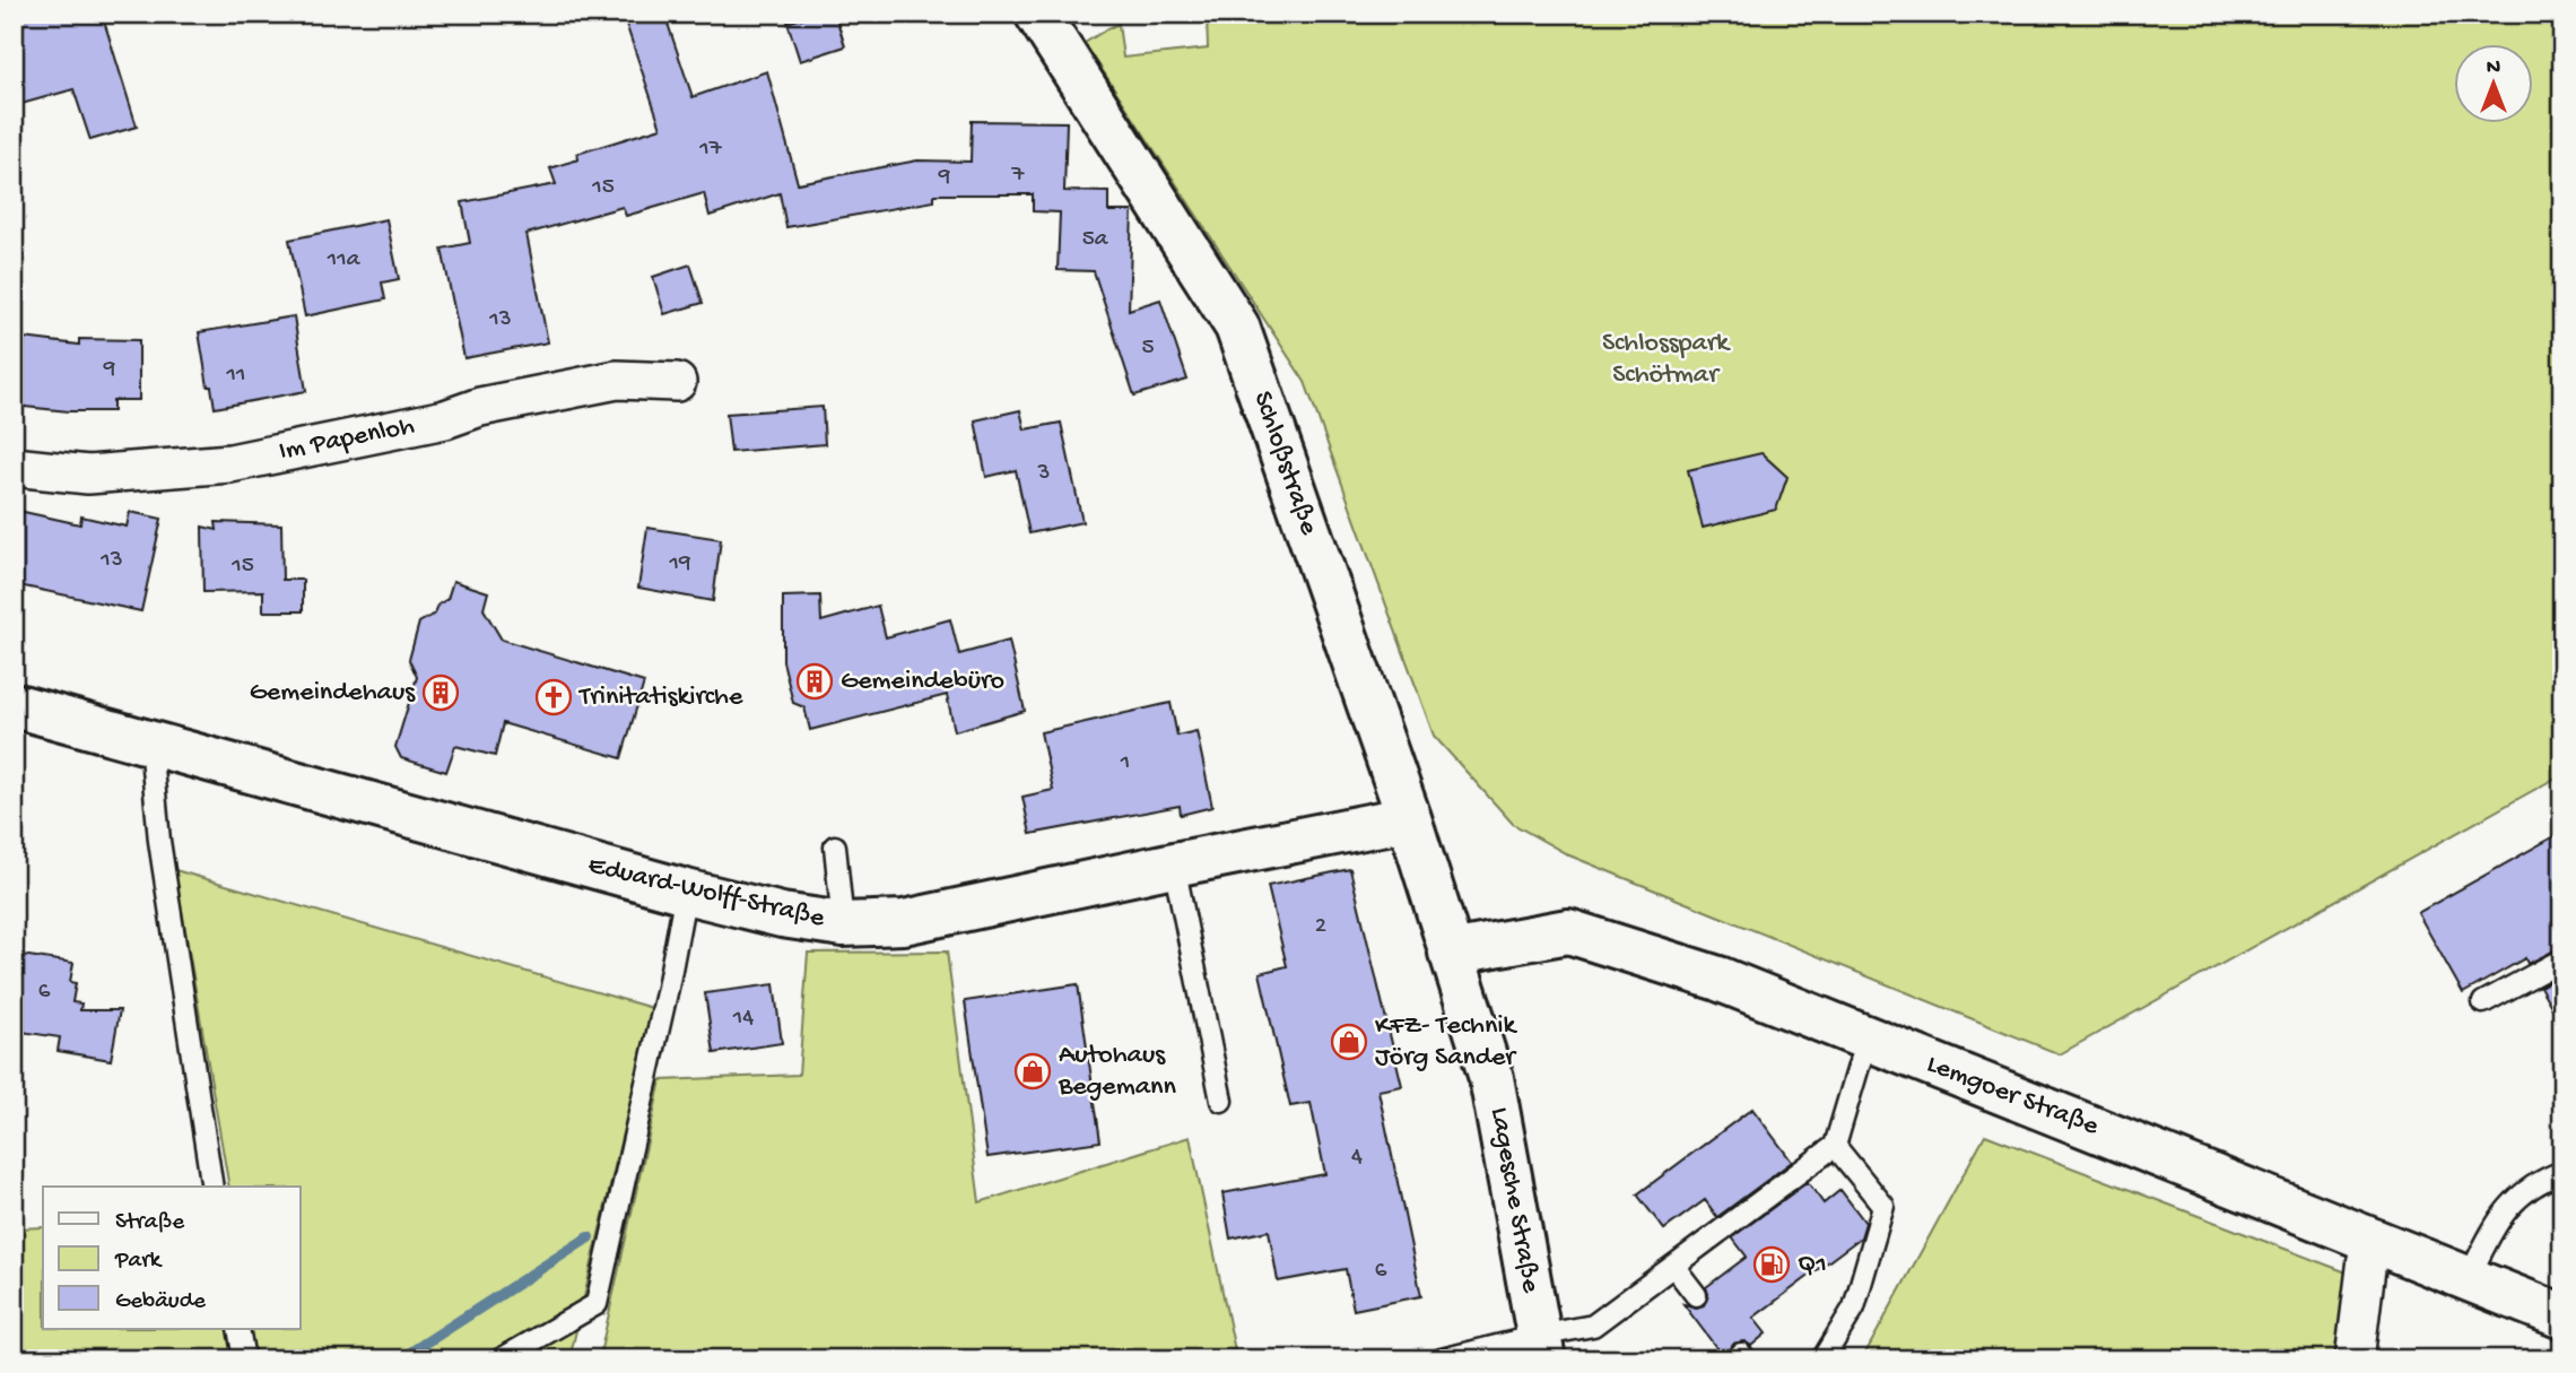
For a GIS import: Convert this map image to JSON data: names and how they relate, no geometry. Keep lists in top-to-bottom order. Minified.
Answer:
{"streets":{"street":["Im Papenloh","Schloßstraße","Eduard-Wolff-Straße","Lemgoer Straße","Lagesche Straße"]},"crossings":[["Schloßstraße","Eduard-Wolff-Straße"],["Schloßstraße","Lemgoer Straße"],["Schloßstraße","Lagesche Straße"],["Lemgoer Straße","Lagesche Straße"]],"parks":["Schlosspark Schötmar"],"places":{"building":["Gemeindebüro","Gemeindehaus"],"church":["Trinitatiskirche"],"shop":["KFZ- Technik Jörg Sander","Autohaus Begemann"],"fuel station":["Q1"]},"house_numbers":["17","7","9","15","5a","11a","13","5","9","11","3","13","19","15","1","2","6","14","4","6"],"legend":["Straße","Park","Gebäude"],"north":"top"}
